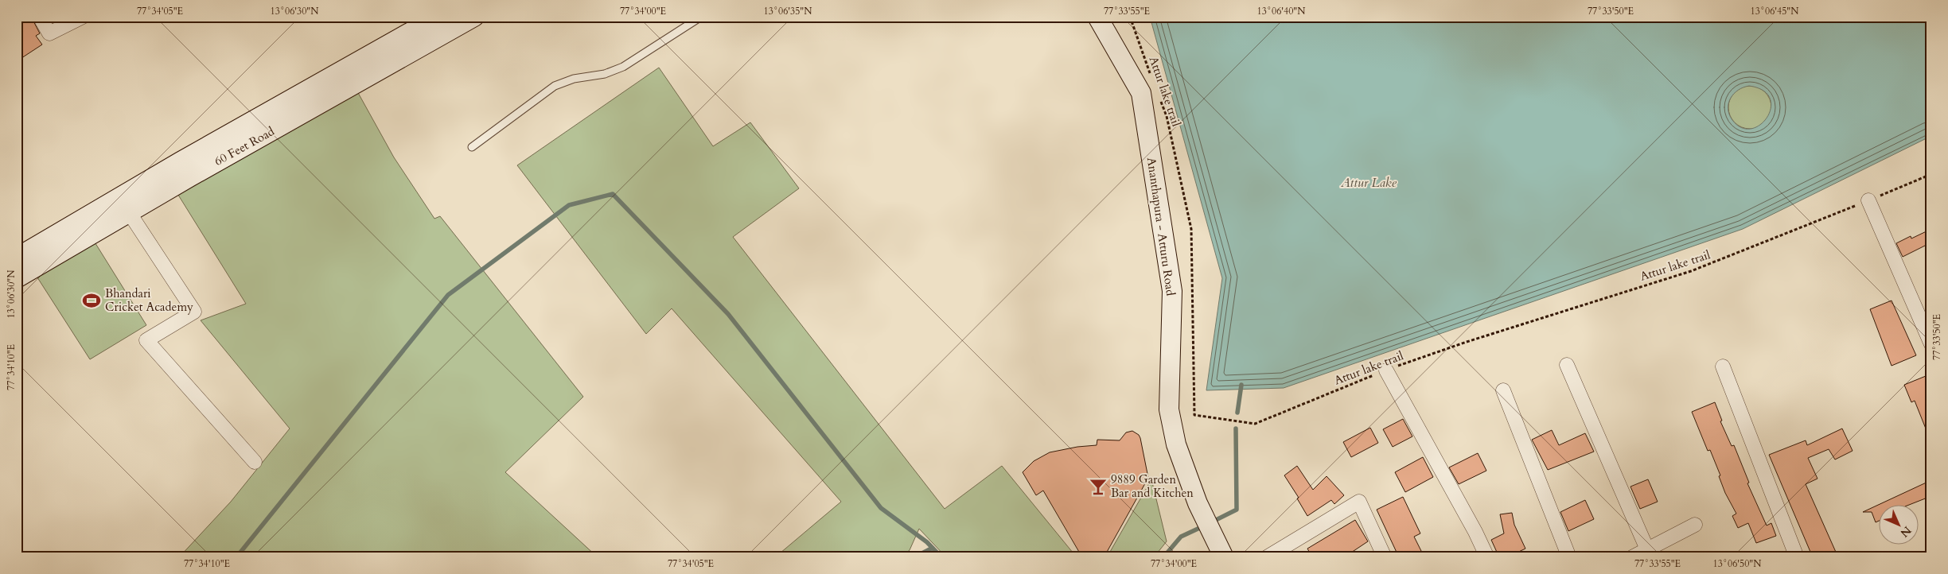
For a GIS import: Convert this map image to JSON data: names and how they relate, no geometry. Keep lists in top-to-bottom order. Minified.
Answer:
{"streets":{"street":["60 Feet Road","Ananthapura - Atturu Road"],"path":["Attur lake trail"]},"water":["Attur Lake"],"places":{"sports":["Bhandari Cricket Academy"],"bar":["9889 Garden Bar and Kitchen"]},"north":"bottom right","coordinates":["77°34'05\"E","13°06'30\"N","77°34'00\"E","13°06'35\"N","77°33'55\"E","13°06'40\"N","77°33'50\"E","13°06'45\"N","77°34'10\"E","13°06'50\"N"]}
